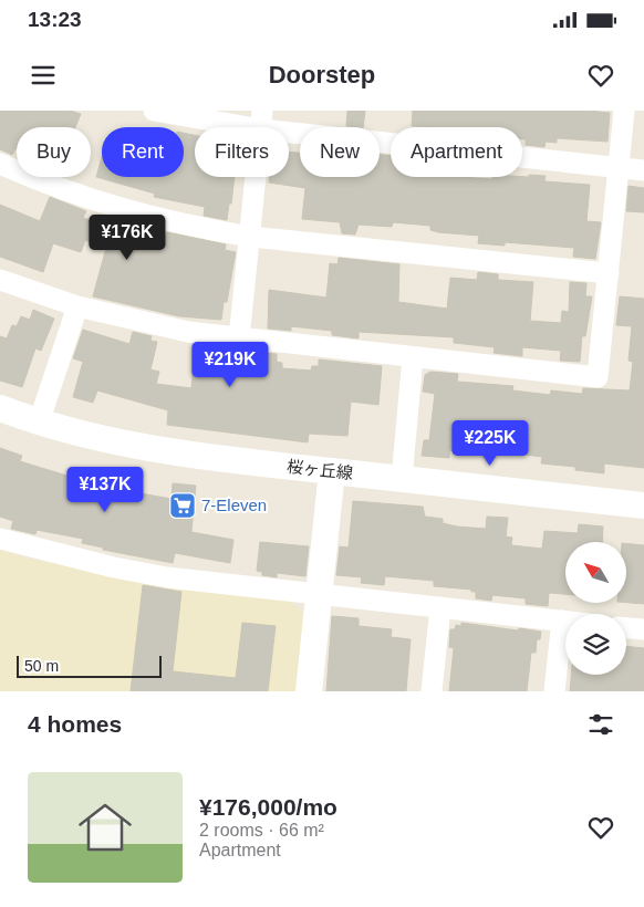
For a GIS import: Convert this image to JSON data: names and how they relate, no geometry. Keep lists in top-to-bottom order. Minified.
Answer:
{"streets":{"street":["桜ヶ丘線"]},"places":{"supermarket":["7-Eleven"]},"scale_bar":"50 m","north":"top left","page":{"status":"13:23","header":"Doorstep","chip":["Buy","Rent","Filters","New","Apartment"],"price":["¥176K","¥219K","¥225K","¥137K"],"scale":"50 m","heading":"4 homes","list":[{"name":"¥176,000/mo","note":"2 rooms · 66 m² · Apartment"}]}}
